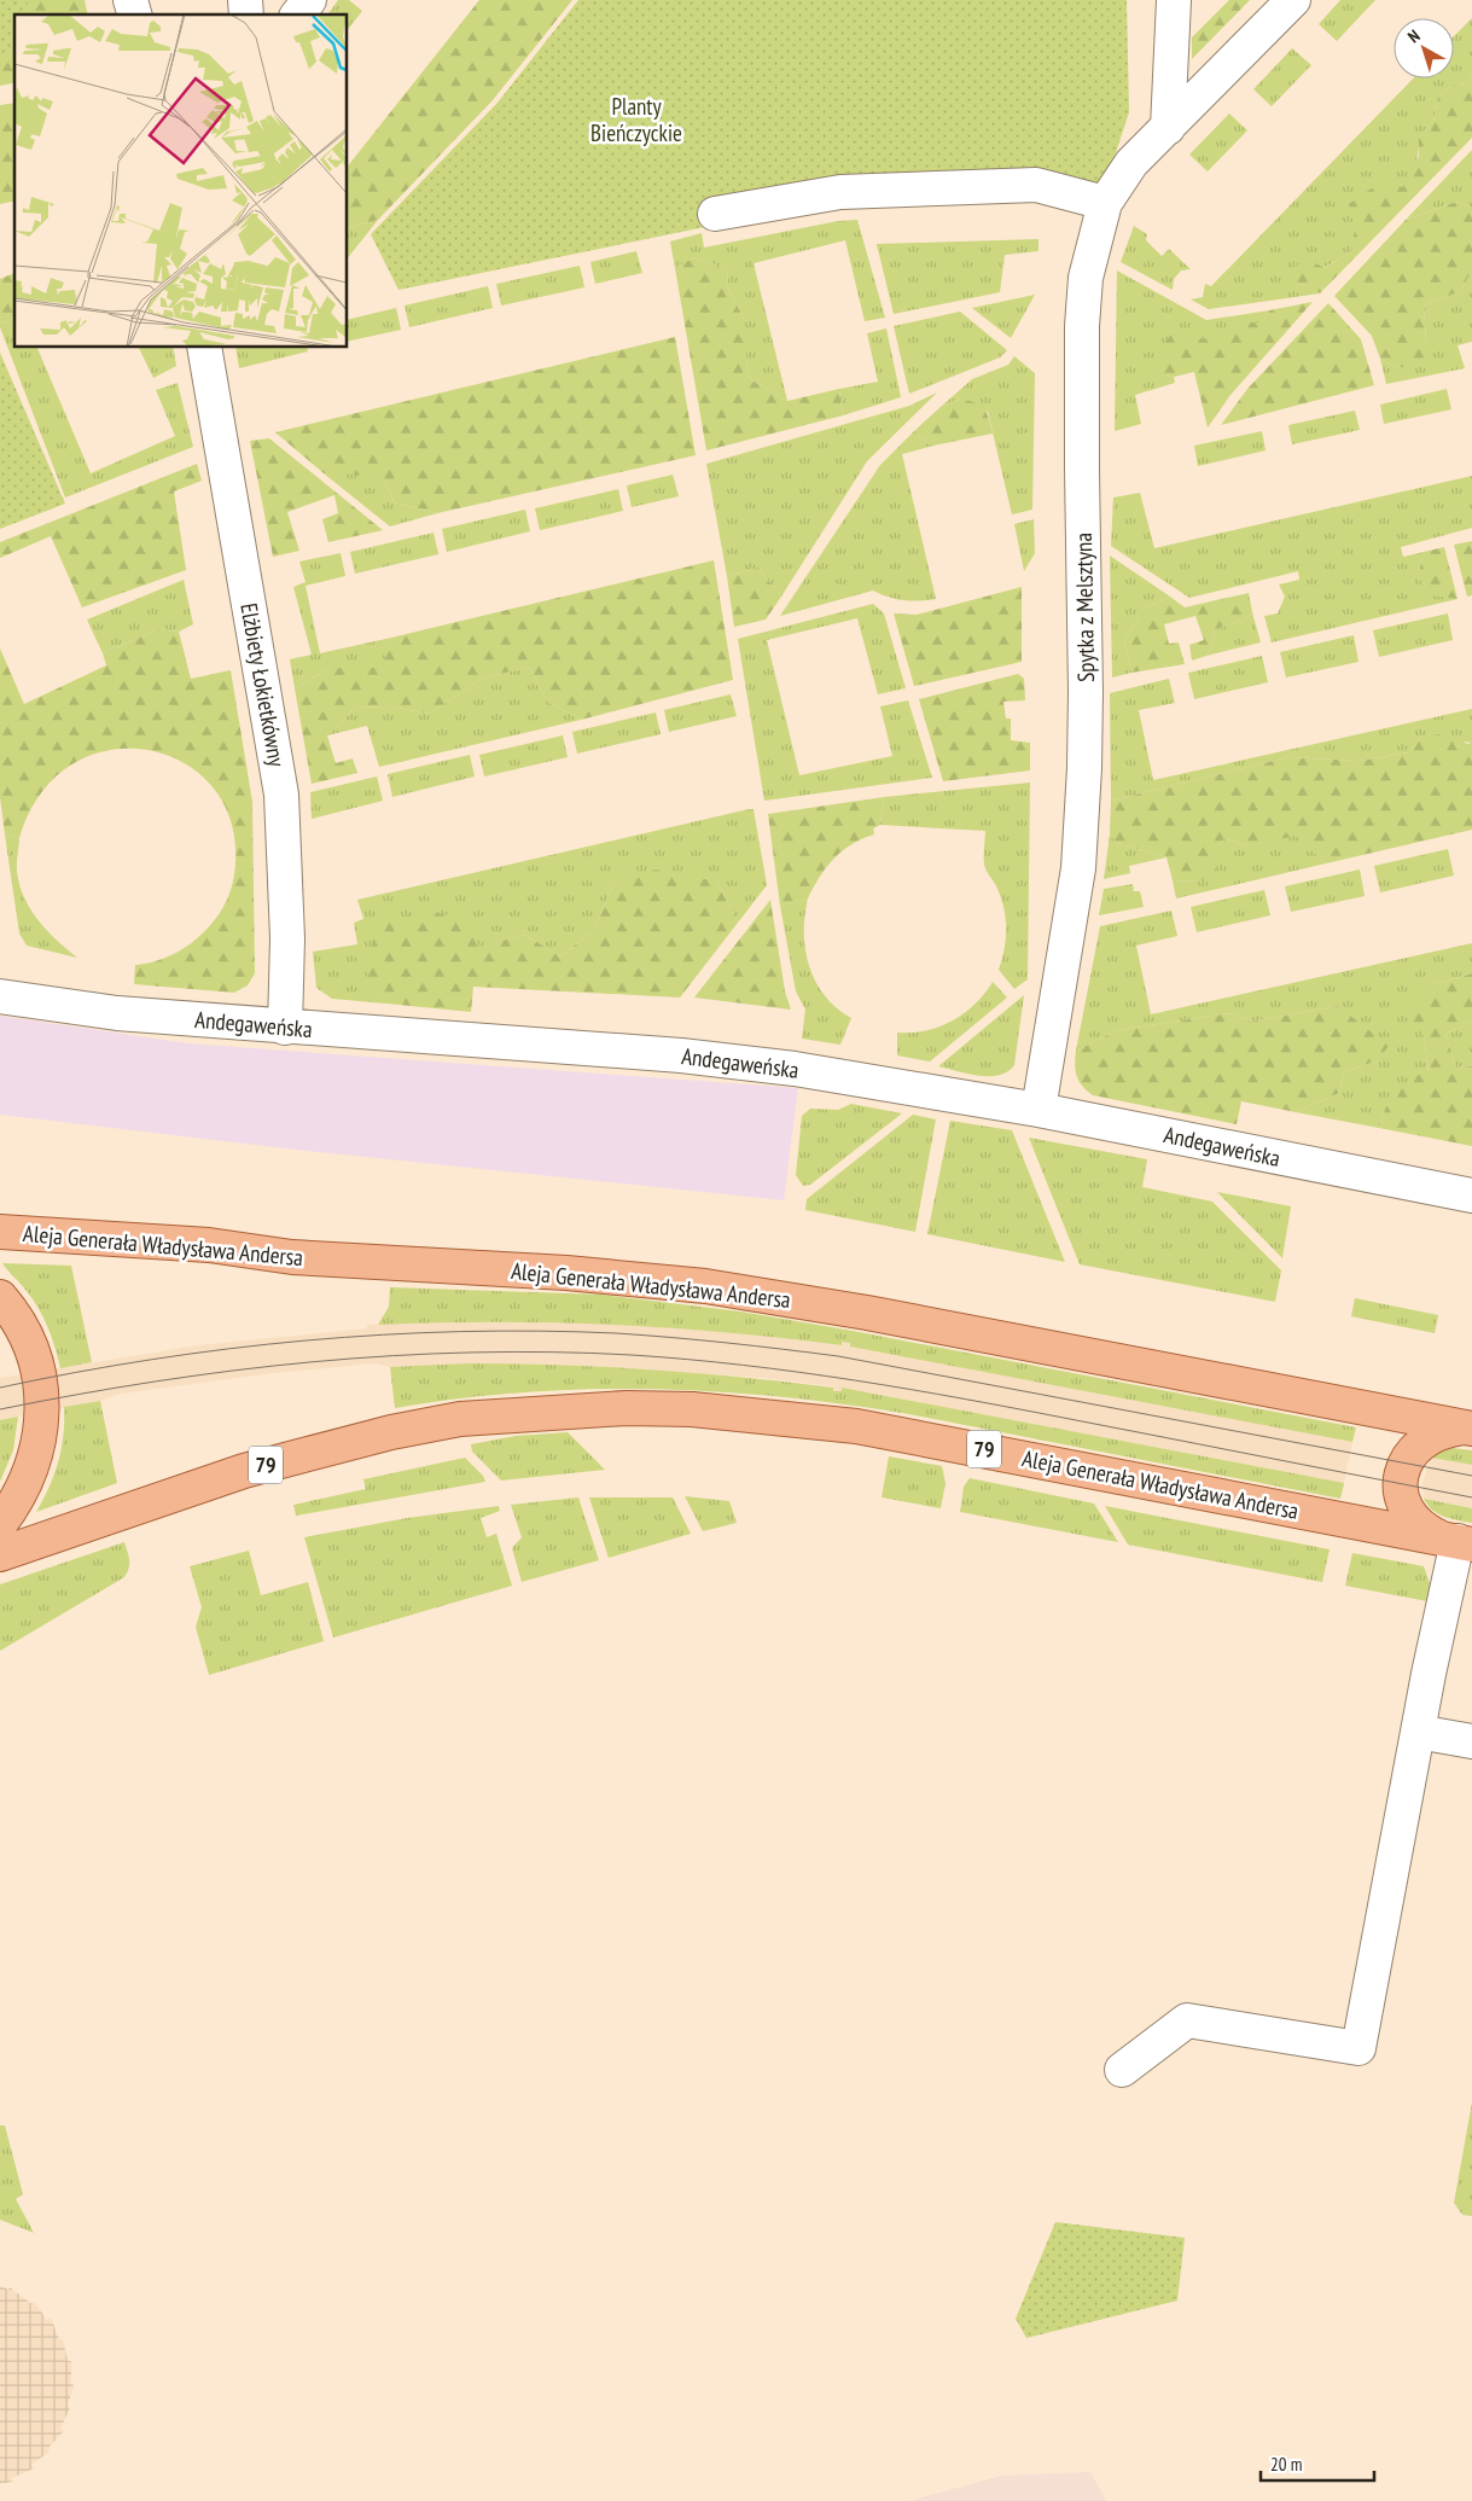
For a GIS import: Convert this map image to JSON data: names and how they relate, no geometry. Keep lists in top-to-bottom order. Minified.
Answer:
{"streets":{"main road":["Aleja Generała Władysława Andersa","79"],"street":["Spytka z Melsztyna","Elżbiety Łokietkówny","Andegaweńska"]},"crossings":[["Spytka z Melsztyna","Andegaweńska"],["Elżbiety Łokietkówny","Andegaweńska"]],"parks":["Planty Bieńczyckie"],"scale_bar":"20 m","north":"top left"}
